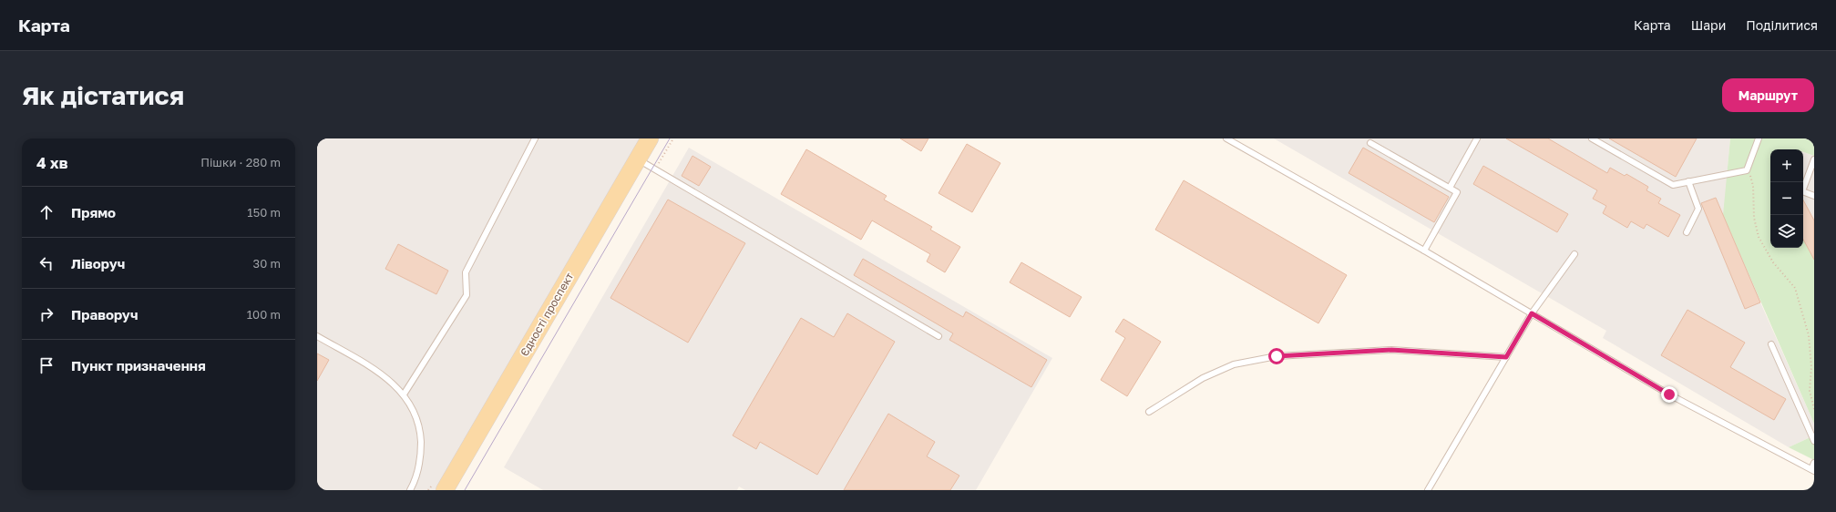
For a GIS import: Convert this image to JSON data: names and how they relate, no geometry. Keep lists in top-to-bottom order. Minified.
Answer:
{"streets":{"main road":["Єдності проспект"]},"page":{"header":"Карта","nav":["Карта","Шари","Поділитися"],"buttons":"Маршрут","title":"Як дістатися","heading":["4 хв","Пішки · 280 m"],"map_buttons":["+","−"],"list":[["Прямо","150 m"],["Ліворуч","30 m"],["Праворуч","100 m"],"Пункт призначення"]}}
